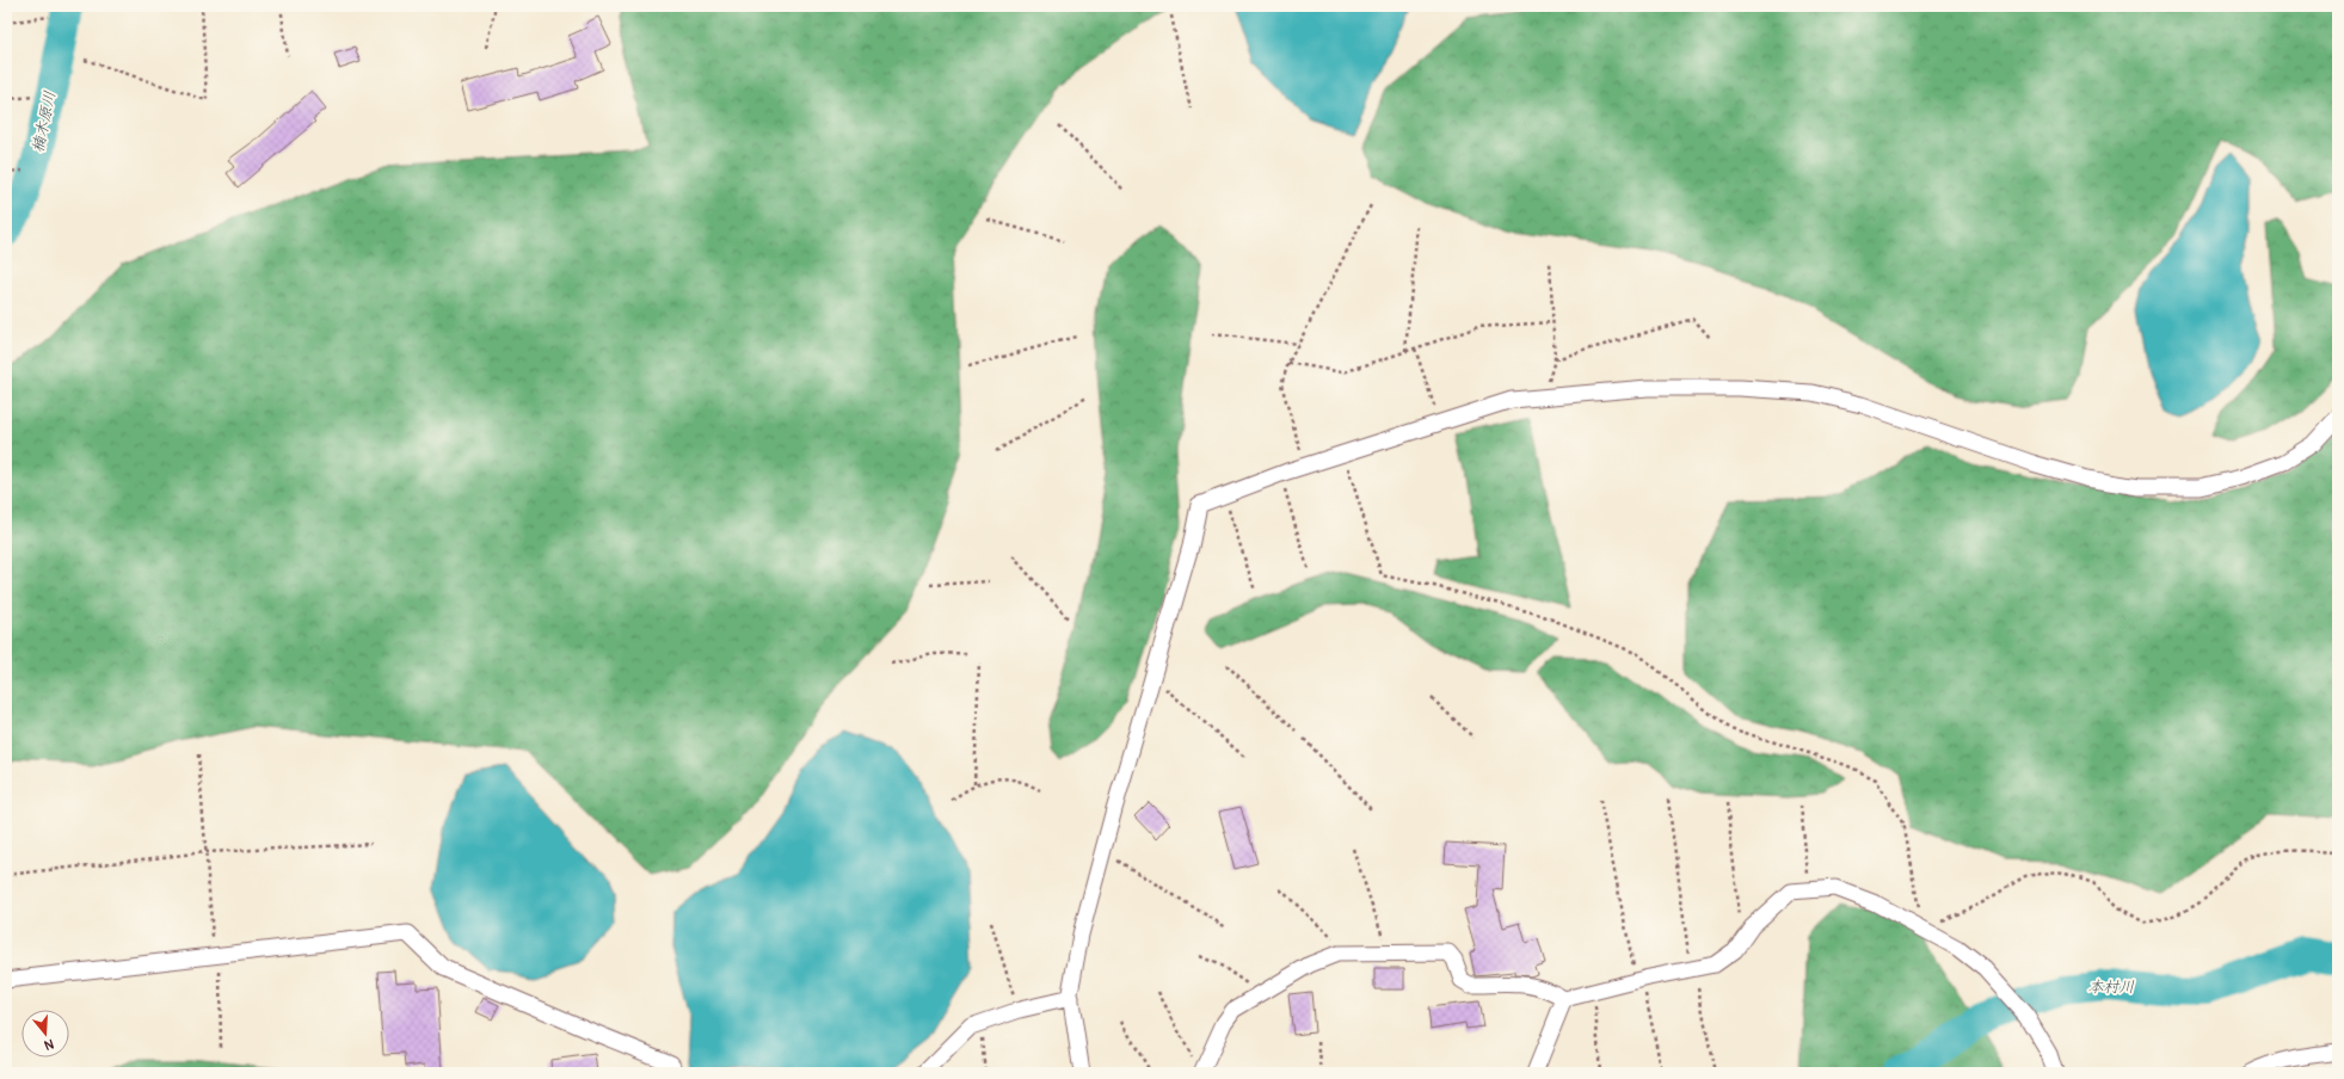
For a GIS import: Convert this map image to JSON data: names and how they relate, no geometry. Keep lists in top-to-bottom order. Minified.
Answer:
{"water":["楠木原川","本村川"],"north":"bottom"}
